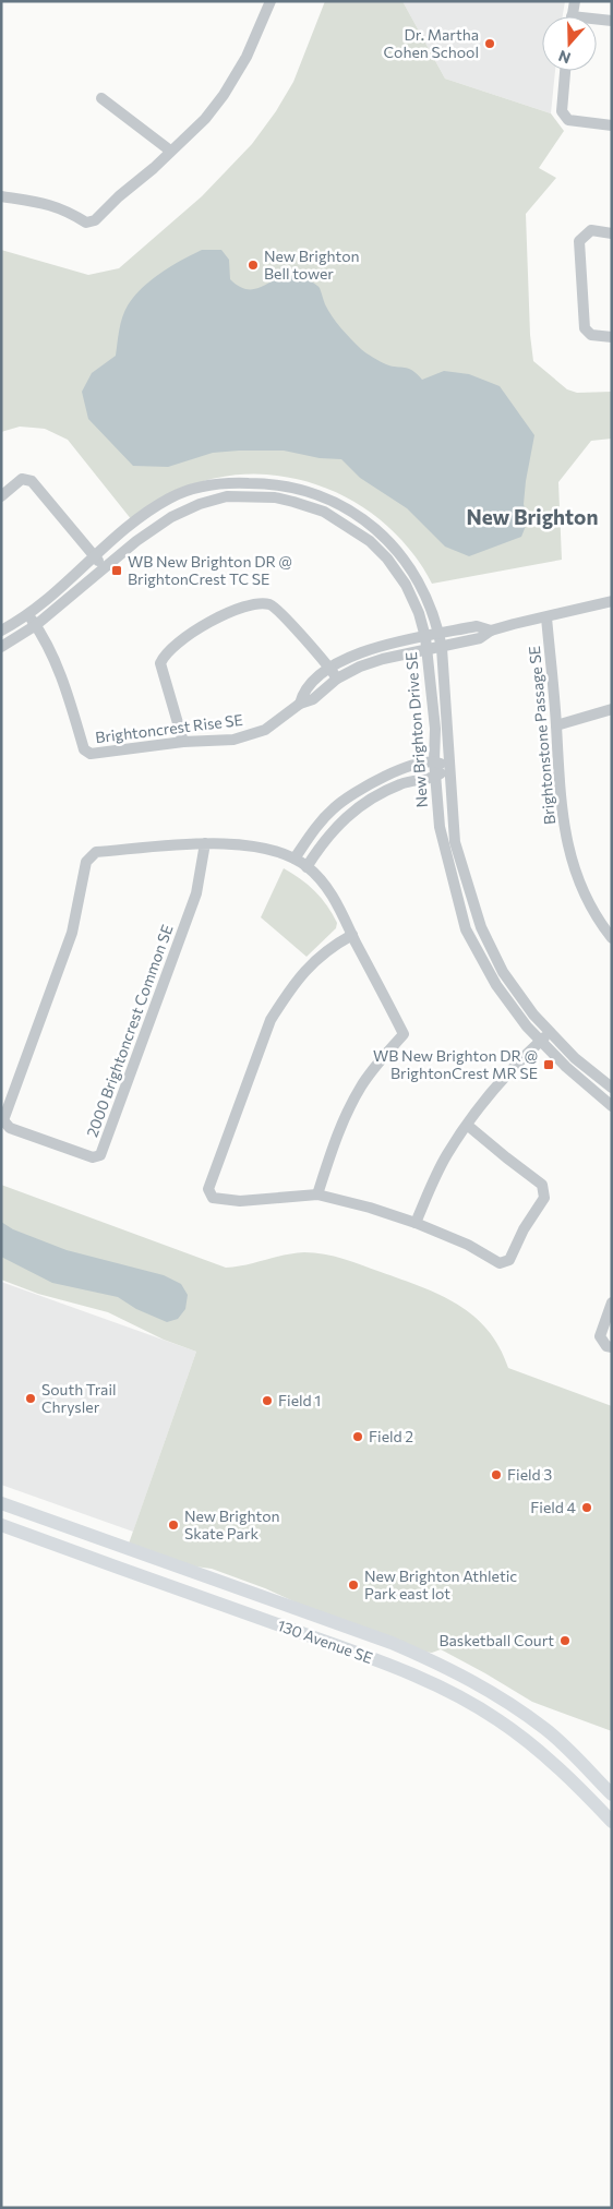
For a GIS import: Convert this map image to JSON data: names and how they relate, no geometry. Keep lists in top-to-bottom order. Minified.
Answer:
{"streets":{"main road":["130 Avenue SE"],"street":["Brightoncrest Rise SE","New Brighton Drive SE","Brightonstone Passage SE","2000 Brightoncrest Common SE"]},"crossings":[["Brightoncrest Rise SE","New Brighton Drive SE"]],"districts":["New Brighton"],"places":{"other":["Dr. Martha Cohen School","New Brighton Bell tower","South Trail Chrysler","Field 1","Field 2","Field 3","Field 4","New Brighton Skate Park","New Brighton Athletic Park east lot","Basketball Court"],"transit":["WB New Brighton DR @ BrightonCrest TC SE","WB New Brighton DR @ BrightonCrest MR SE"]},"north":"bottom"}
